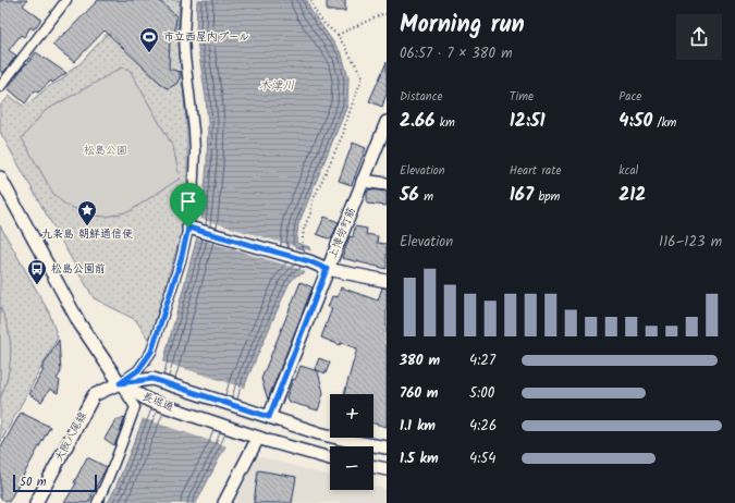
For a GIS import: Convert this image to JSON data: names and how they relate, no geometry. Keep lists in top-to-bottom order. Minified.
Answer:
{"streets":{"street":["上博労町筋","長堀通","大阪八尾線"]},"crossings":[["上博労町筋","長堀通"],["長堀通","大阪八尾線"]],"water":["木津川"],"parks":["松島公園"],"places":{"sports":["市立西屋内プール"],"place":["九条島 朝鮮通信使"],"bus stop":["松島公園前"]},"scale_bar":"50 m","page":{"heading":["Morning run","06:57 · 7 × 380 m"],"stats":[["Distance","2.66 km"],["Time","12:51"],["Pace","4:50 /km"],["Elevation","56 m"],["Heart rate","167 bpm"],["kcal","212"]],"chart":["Elevation","116–123 m"],"list":[{"name":"380 m","note":"4:27"},{"name":"760 m","note":"5:00"},{"name":"1.1 km","note":"4:26"},{"name":"1.5 km","note":"4:54"}],"map_buttons":["+","−"],"scale":"50 m"}}
